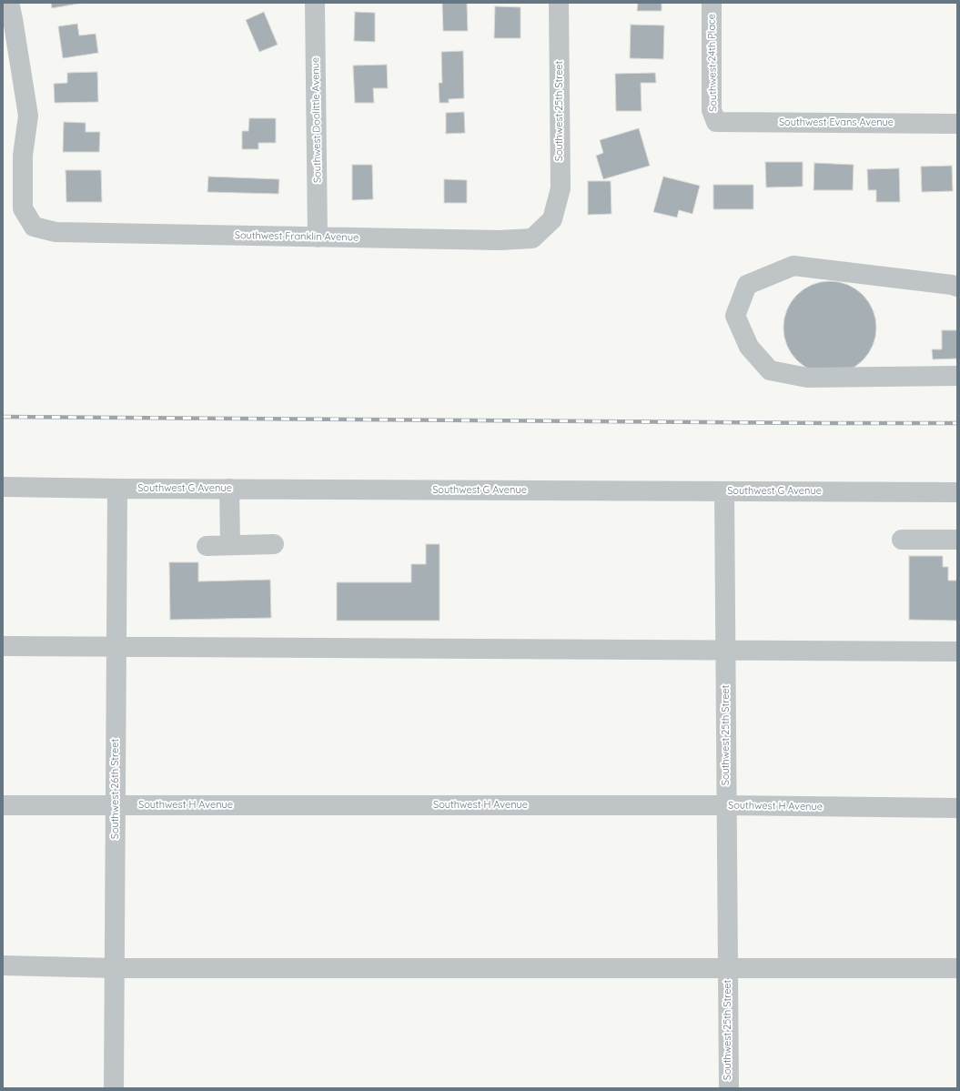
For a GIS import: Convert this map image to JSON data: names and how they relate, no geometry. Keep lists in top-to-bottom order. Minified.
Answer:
{"streets":{"street":["Southwest 24th Place","Southwest 25th Street","Southwest Doolittle Avenue","Southwest Evans Avenue","Southwest Franklin Avenue","Southwest G Avenue","Southwest 26th Street","Southwest H Avenue"]},"crossings":[["Southwest 24th Place","Southwest Evans Avenue"],["Southwest 25th Street","Southwest Franklin Avenue"],["Southwest 25th Street","Southwest G Avenue"],["Southwest 25th Street","Southwest H Avenue"],["Southwest Doolittle Avenue","Southwest Franklin Avenue"],["Southwest G Avenue","Southwest 26th Street"],["Southwest 26th Street","Southwest H Avenue"]]}
